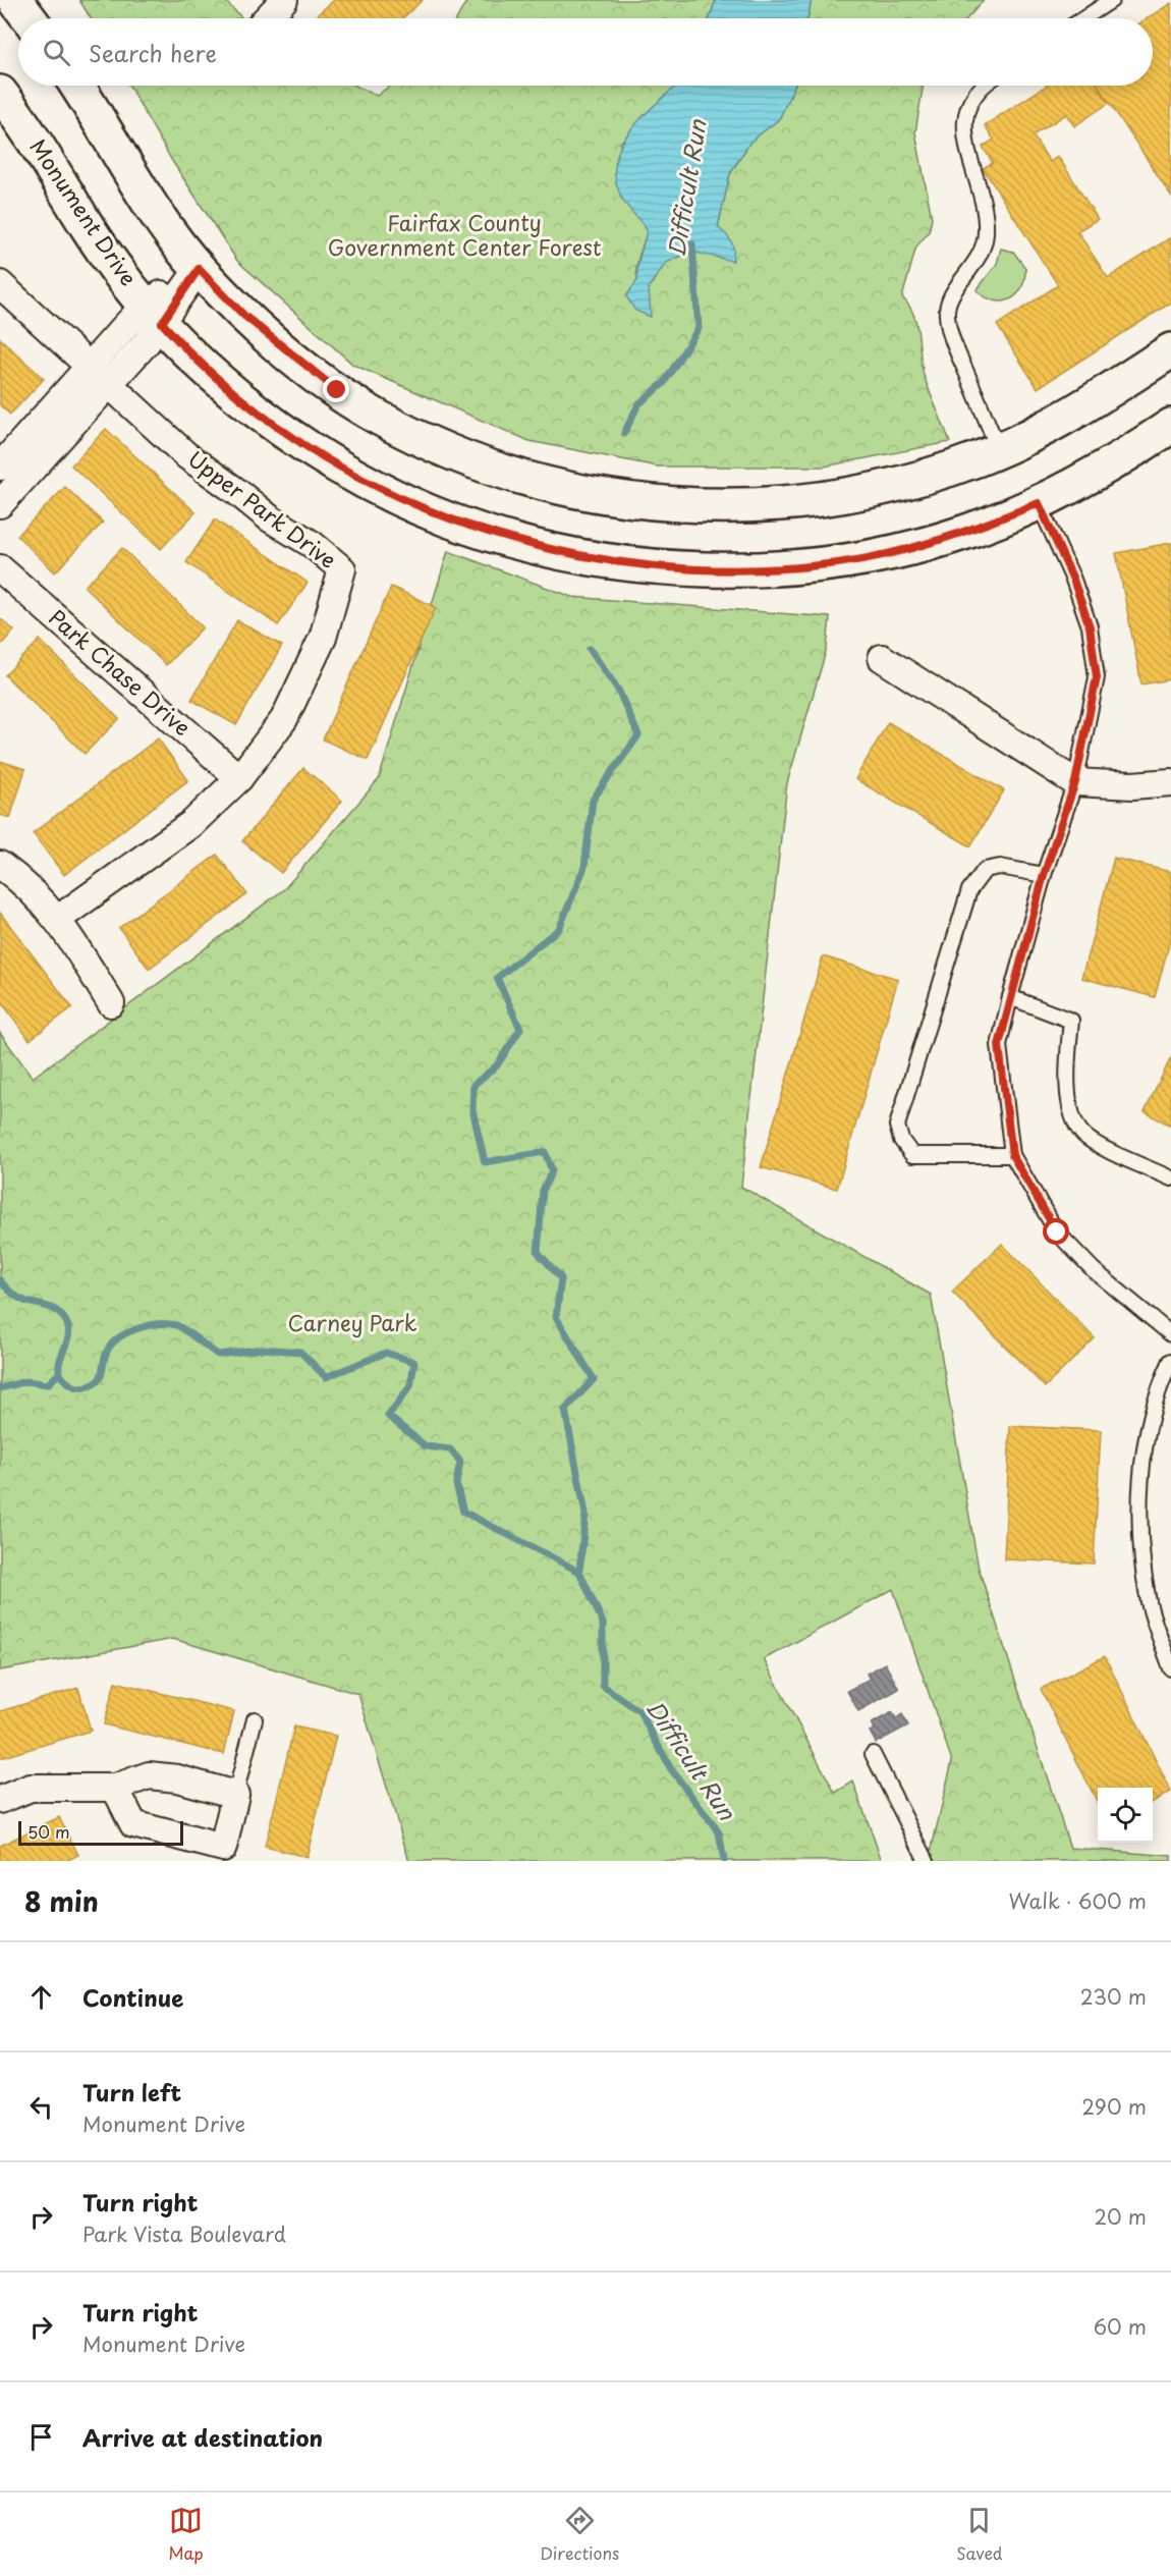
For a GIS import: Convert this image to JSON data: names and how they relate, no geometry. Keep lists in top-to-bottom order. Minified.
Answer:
{"streets":{"main road":["Monument Drive"],"street":["Upper Park Drive","Park Chase Drive"]},"crossings":[["Upper Park Drive","Park Chase Drive"]],"water":["Difficult Run"],"parks":["Fairfax County Government Center Forest","Carney Park"],"scale_bar":"50 m","page":{"search":"Search here","scale":"50 m","heading":["8 min","Walk · 600 m"],"list":[["Continue","230 m"],["Turn left","Monument Drive","290 m"],["Turn right","Park Vista Boulevard","20 m"],["Turn right","Monument Drive","60 m"],"Arrive at destination"],"nav":["Map","Directions","Saved"]}}
